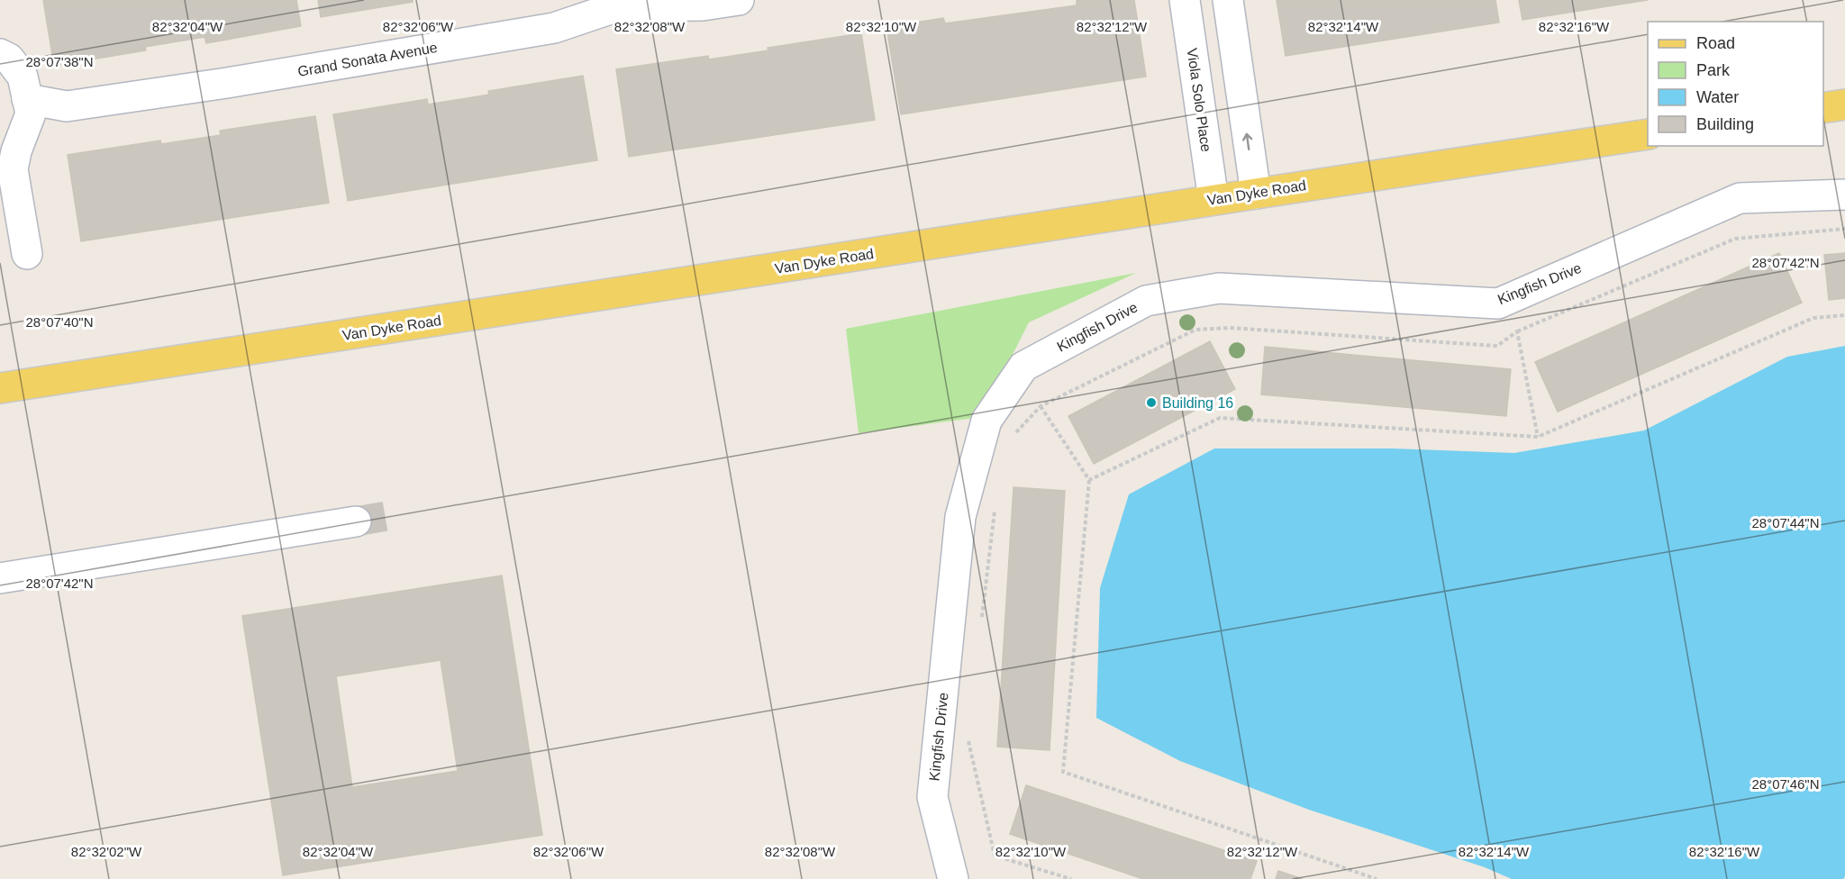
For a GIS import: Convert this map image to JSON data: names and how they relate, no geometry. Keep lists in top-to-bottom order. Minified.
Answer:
{"streets":{"main road":["Van Dyke Road"],"street":["Grand Sonata Avenue","Viola Solo Place","Kingfish Drive"]},"crossings":[["Viola Solo Place","Van Dyke Road"]],"places":["Building 16"],"legend":["Road","Park","Water","Building"],"coordinates":["82°32'16\"W","82°32'04\"W","82°32'06\"W","82°32'08\"W","82°32'10\"W","82°32'12\"W","82°32'14\"W","28°07'38\"N","28°07'42\"N","28°07'40\"N","28°07'44\"N","28°07'46\"N","82°32'02\"W"]}
